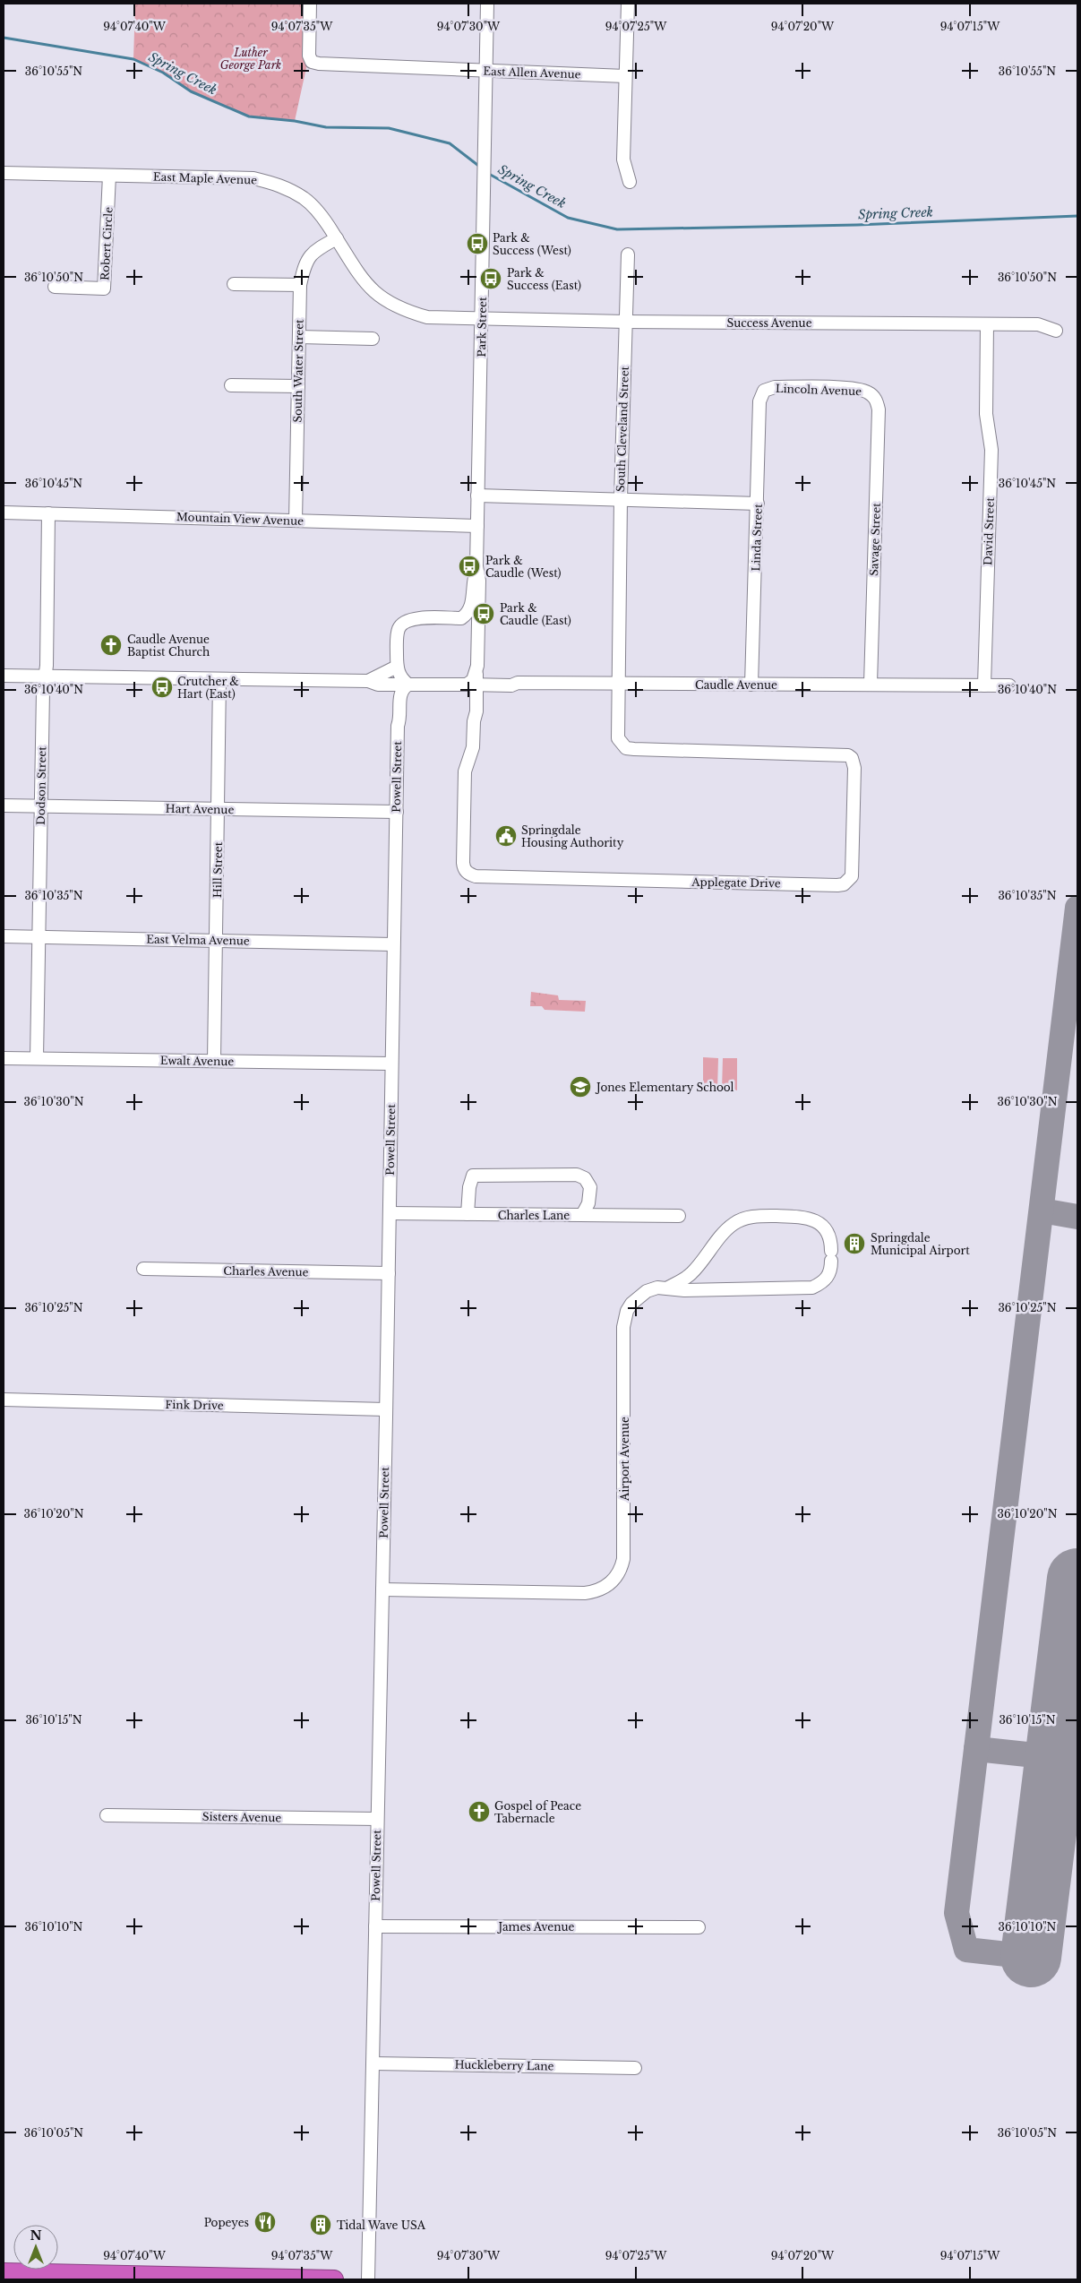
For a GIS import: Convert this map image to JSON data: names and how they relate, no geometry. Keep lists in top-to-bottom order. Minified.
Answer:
{"streets":{"street":["East Allen Avenue","East Maple Avenue","Robert Circle","Success Avenue","Park Street","South Water Street","Lincoln Avenue","South Cleveland Street","Mountain View Avenue","David Street","Linda Street","Savage Street","Caudle Avenue","Powell Street","Dodson Street","Hart Avenue","Hill Street","Applegate Drive","East Velma Avenue","Ewalt Avenue","Charles Lane","Charles Avenue","Fink Drive","Airport Avenue","Sisters Avenue","James Avenue","Huckleberry Lane"]},"crossings":[["East Allen Avenue","Park Street"],["East Maple Avenue","Robert Circle"],["East Maple Avenue","Success Avenue"],["East Maple Avenue","Park Street"],["East Maple Avenue","South Water Street"],["Success Avenue","Park Street"],["Success Avenue","South Cleveland Street"],["Success Avenue","David Street"],["Park Street","Mountain View Avenue"],["Park Street","Caudle Avenue"],["Park Street","Powell Street"],["Park Street","Applegate Drive"],["South Water Street","Mountain View Avenue"],["Lincoln Avenue","Linda Street"],["Lincoln Avenue","Savage Street"],["South Cleveland Street","Caudle Avenue"],["South Cleveland Street","Applegate Drive"],["Mountain View Avenue","Dodson Street"],["David Street","Caudle Avenue"],["Linda Street","Caudle Avenue"],["Savage Street","Caudle Avenue"],["Caudle Avenue","Powell Street"],["Caudle Avenue","Applegate Drive"],["Powell Street","Hart Avenue"],["Powell Street","Applegate Drive"],["Powell Street","East Velma Avenue"],["Powell Street","Ewalt Avenue"],["Powell Street","Charles Lane"],["Powell Street","Charles Avenue"],["Powell Street","Fink Drive"],["Powell Street","Airport Avenue"],["Powell Street","Sisters Avenue"],["Powell Street","James Avenue"],["Powell Street","Huckleberry Lane"],["Dodson Street","Hart Avenue"],["Dodson Street","East Velma Avenue"],["Dodson Street","Ewalt Avenue"],["Hart Avenue","Hill Street"],["Hill Street","East Velma Avenue"],["Hill Street","Ewalt Avenue"]],"water":["Spring Creek"],"parks":["Luther George Park"],"places":{"bus stop":["Park & Success (West)","Park & Success (East)","Park & Caudle (West)","Park & Caudle (East)","Crutcher & Hart (East)"],"church":["Caudle Avenue Baptist Church","Gospel of Peace Tabernacle"],"public building":["Springdale Housing Authority"],"school or university":["Jones Elementary School"],"building":["Springdale Municipal Airport","Tidal Wave USA"],"restaurant":["Popeyes"]},"north":"top","coordinates":["94°07'40\"W","94°07'35\"W","94°07'30\"W","94°07'25\"W","94°07'20\"W","94°07'15\"W","36°10'55\"N","36°10'50\"N","36°10'45\"N","36°10'40\"N","36°10'35\"N","36°10'30\"N","36°10'25\"N","36°10'20\"N","36°10'15\"N","36°10'10\"N","36°10'05\"N"]}
